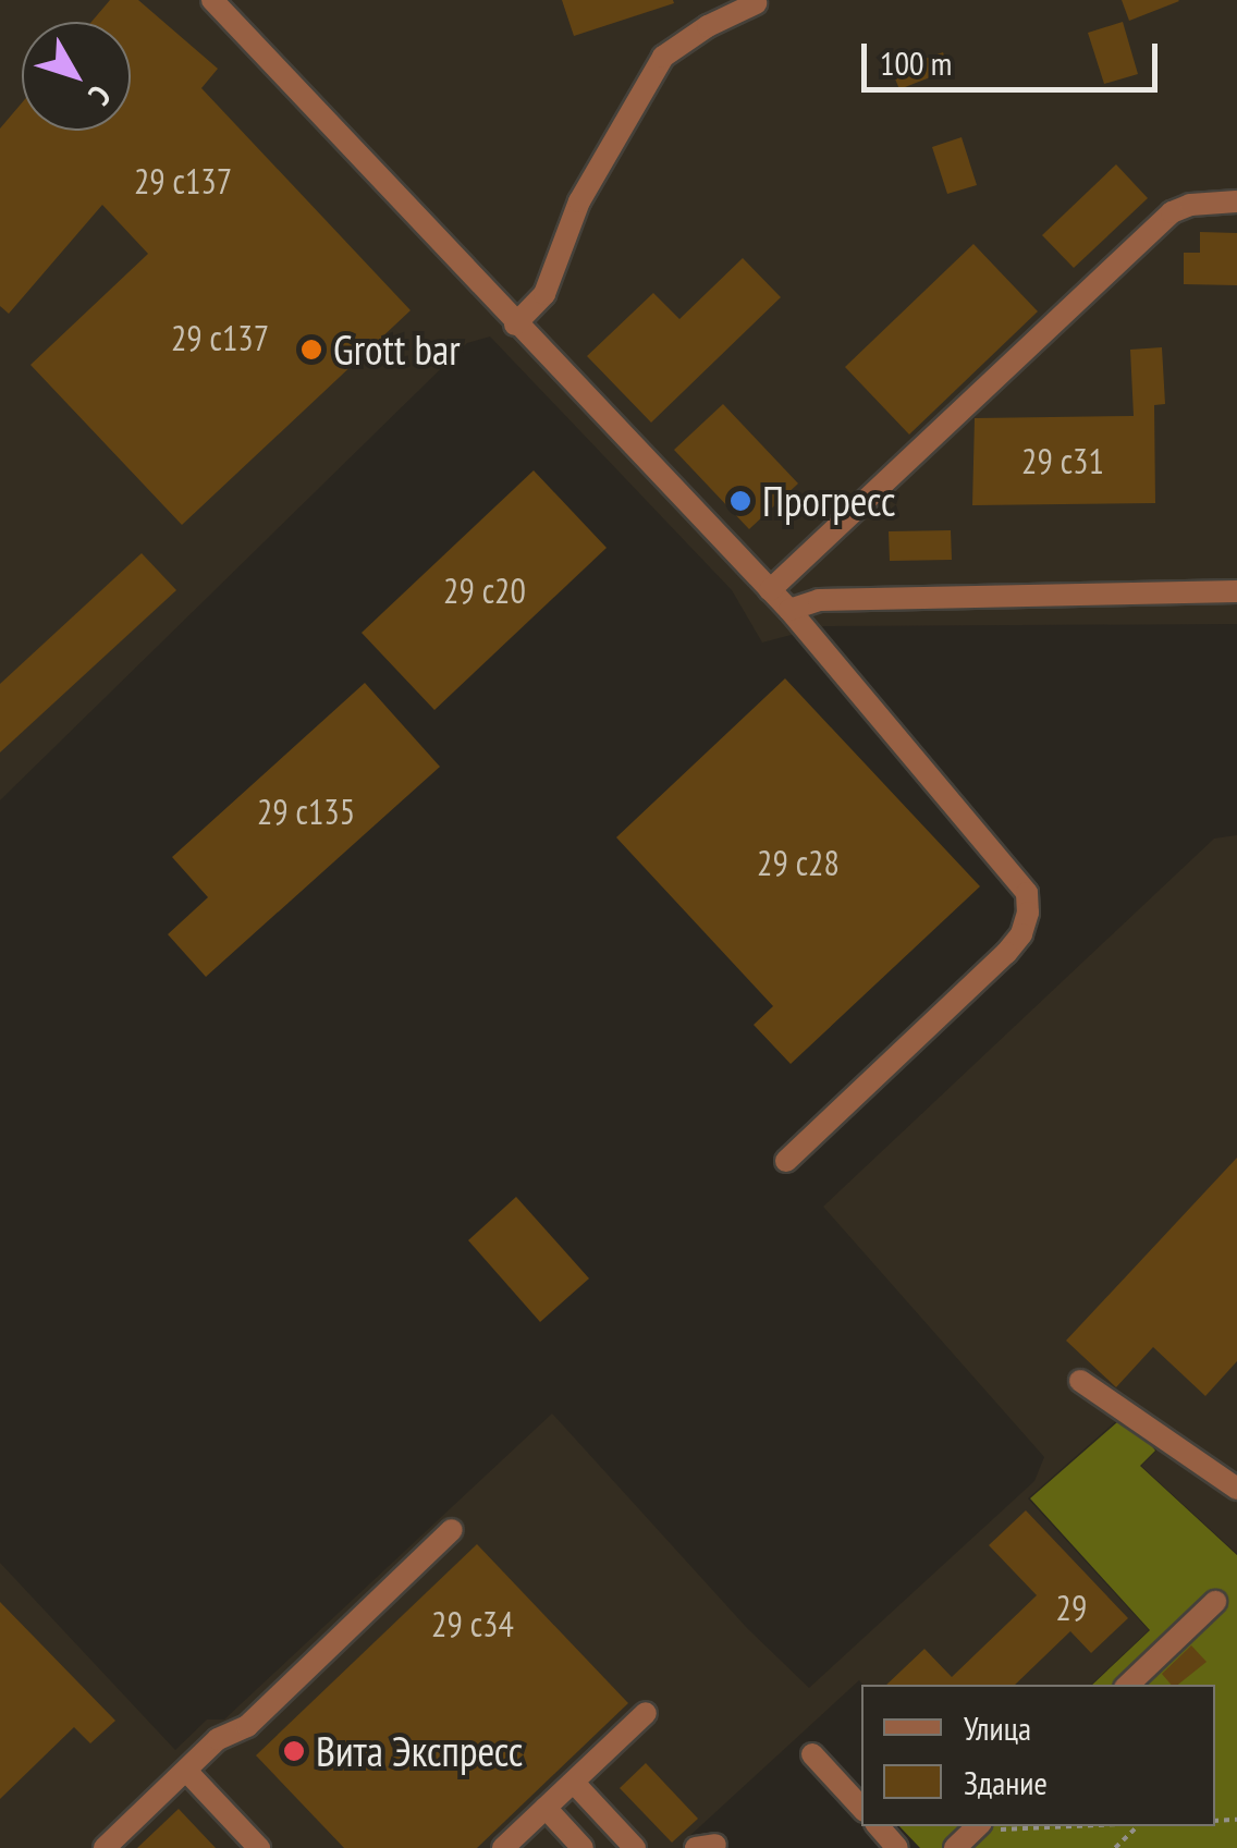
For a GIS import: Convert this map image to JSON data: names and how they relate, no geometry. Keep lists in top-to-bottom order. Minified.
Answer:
{"places":["Grott bar","Прогресс","Вита Экспресс"],"house_numbers":["29 с137","29 с137","29 с31","29 с20","29 с135","29 с28","29","29 с34"],"legend":["Улица","Здание"],"scale_bar":"100 m","north":"bottom right"}
